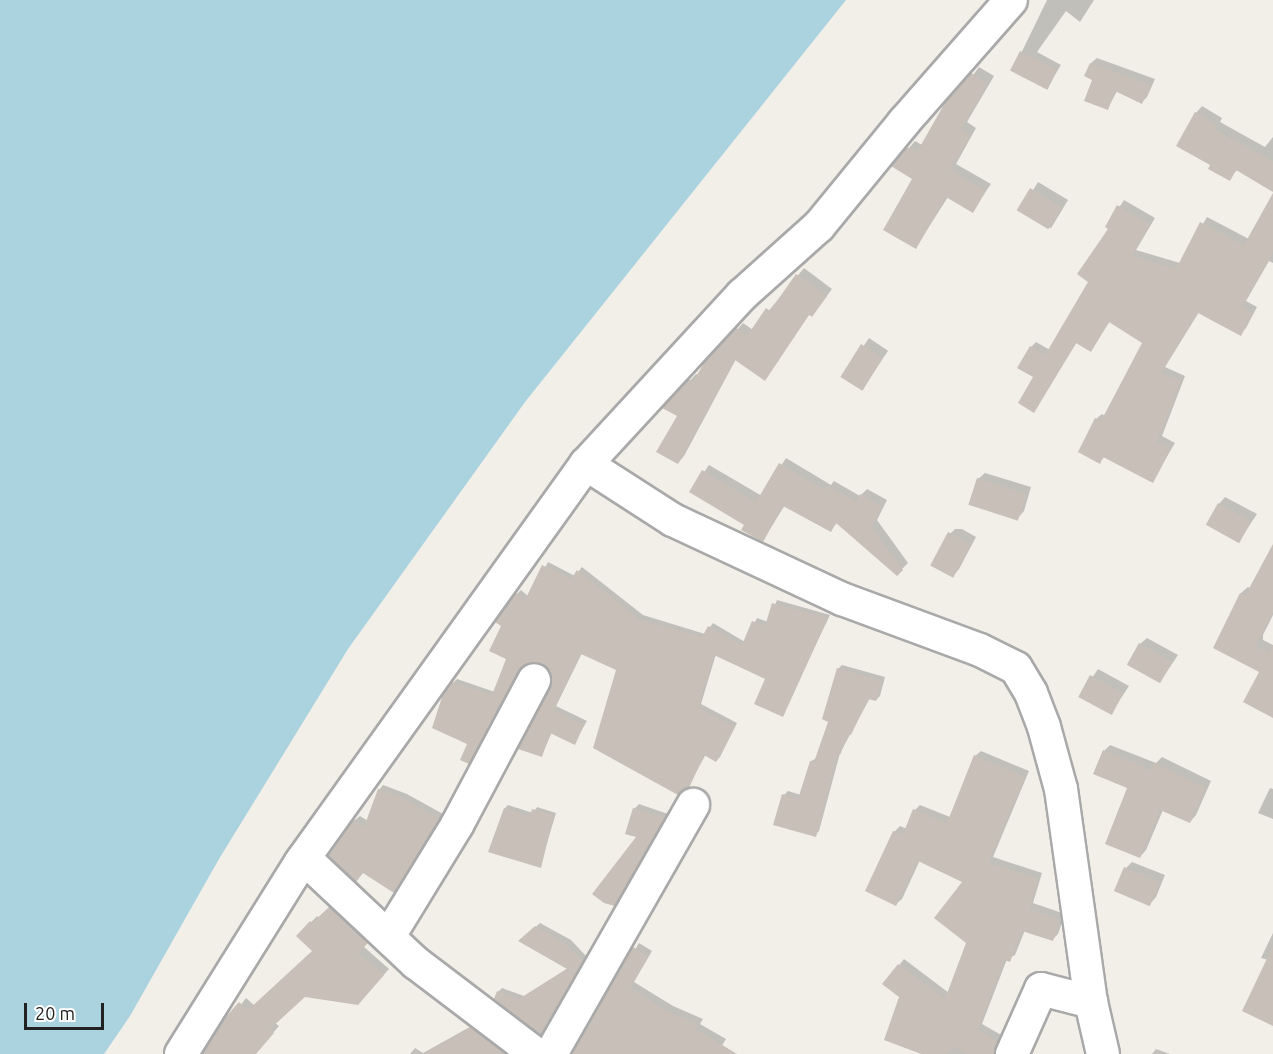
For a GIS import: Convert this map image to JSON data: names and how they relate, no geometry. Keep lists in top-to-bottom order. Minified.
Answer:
{"scale_bar":"20 m"}
